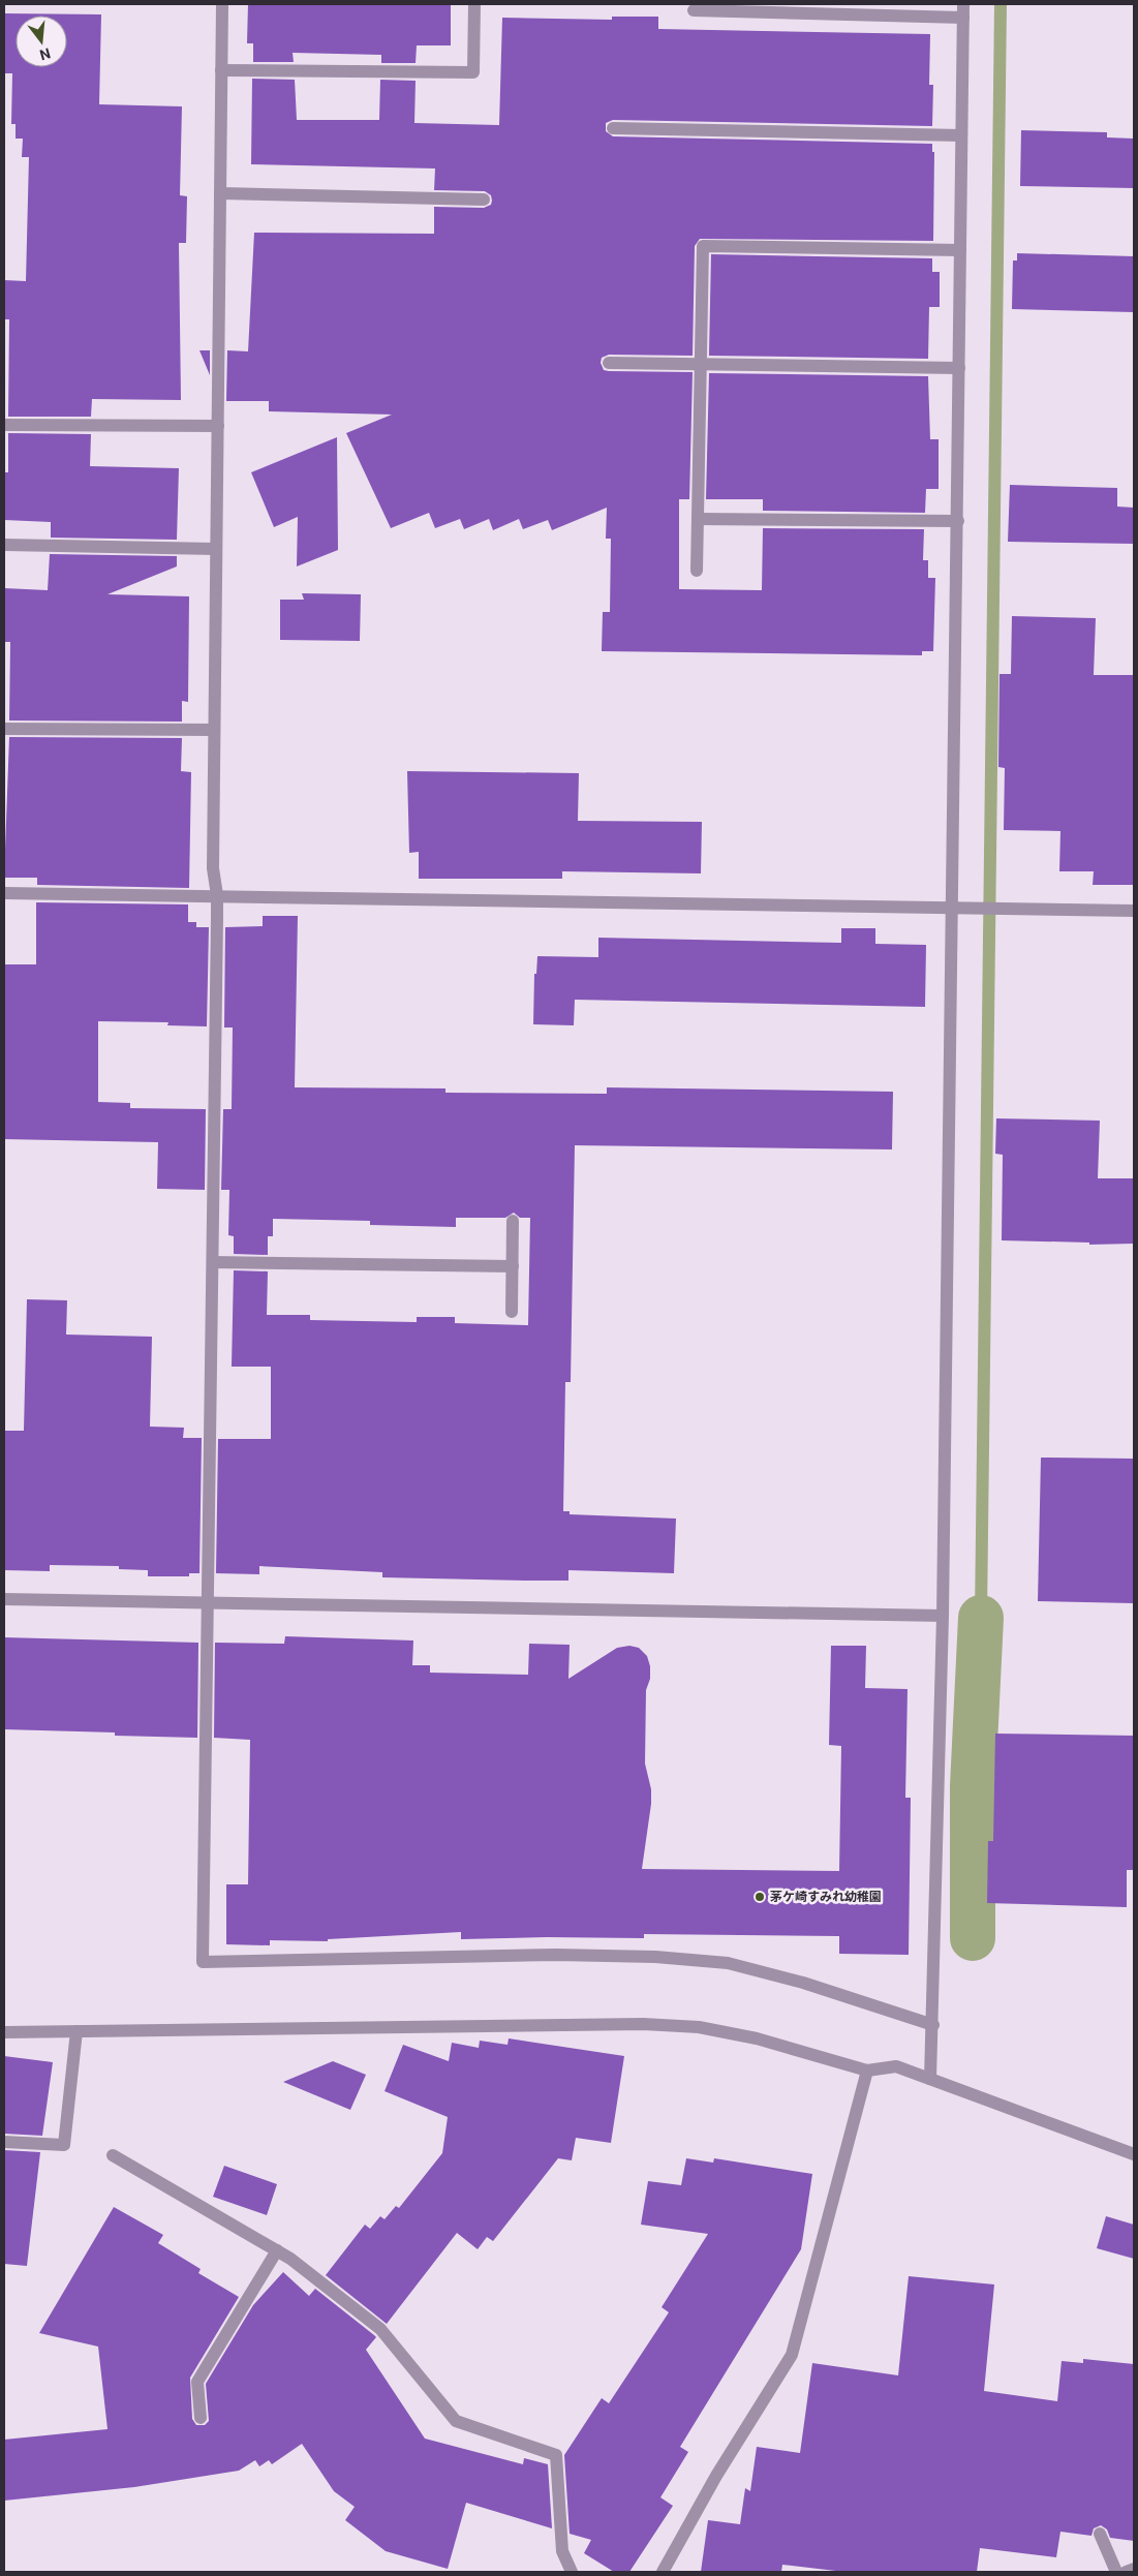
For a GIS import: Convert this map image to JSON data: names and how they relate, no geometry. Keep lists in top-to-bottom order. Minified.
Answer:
{"places":["茅ケ崎すみれ幼稚園"],"north":"bottom"}
